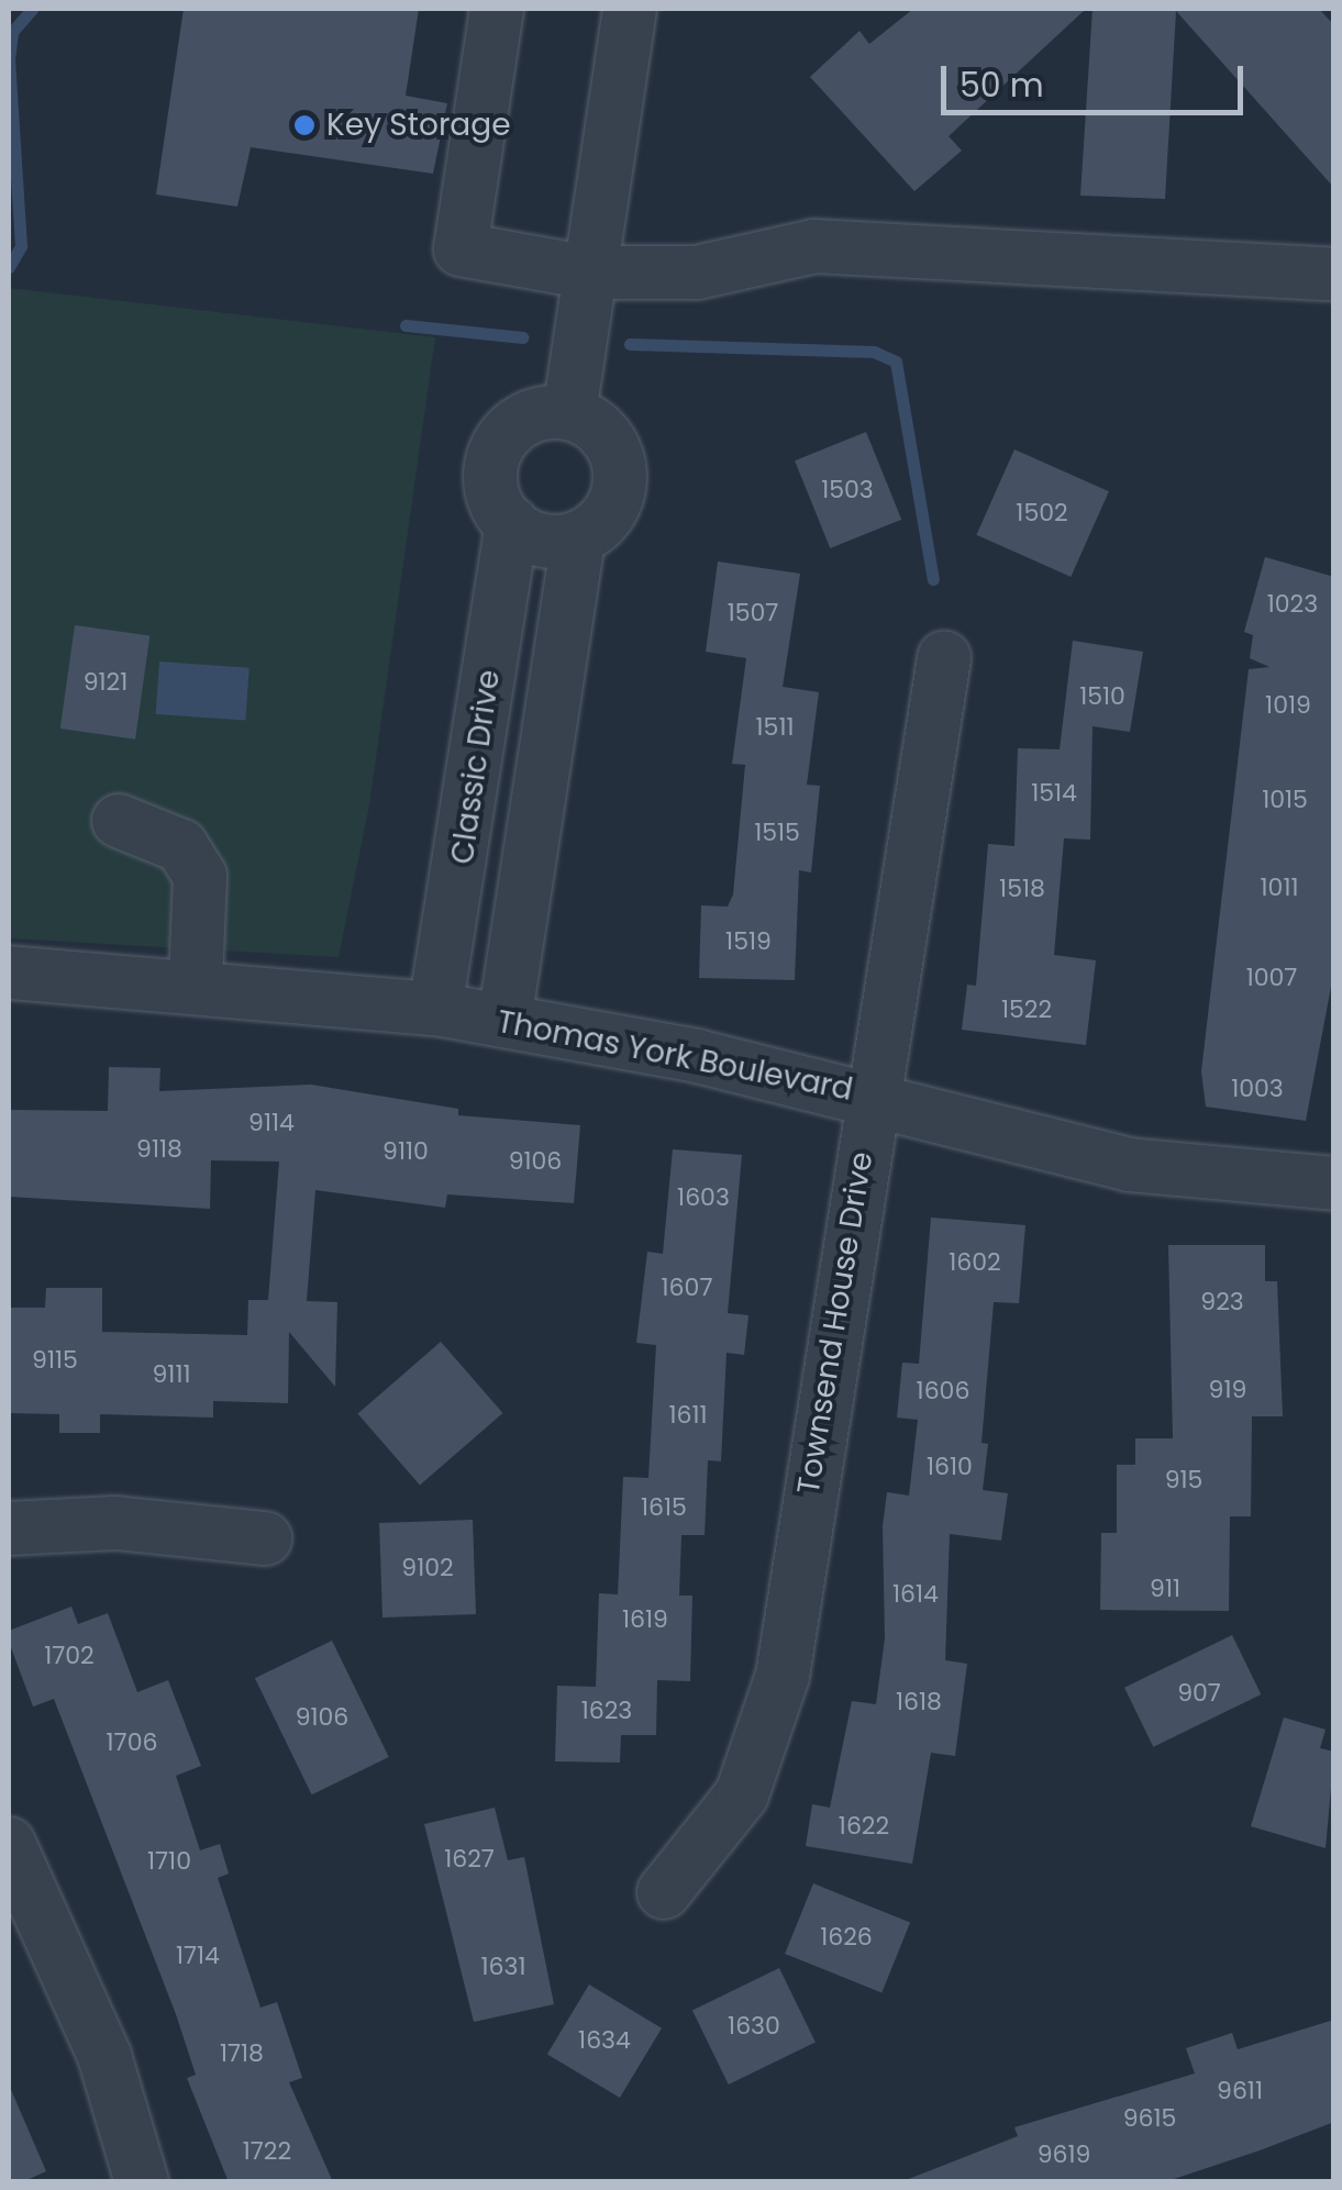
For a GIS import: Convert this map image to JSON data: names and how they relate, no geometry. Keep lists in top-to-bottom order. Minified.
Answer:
{"streets":{"street":["Classic Drive","Thomas York Boulevard","Townsend House Drive"]},"crossings":[["Classic Drive","Thomas York Boulevard"],["Thomas York Boulevard","Townsend House Drive"]],"places":["Key Storage"],"house_numbers":["1503","1502","1023","1507","9121","1510","1019","1511","1514","1015","1515","1011","1518","1519","1007","1522","1003","9114","9118","9110","9106","1603","1602","1607","923","9115","9111","919","1606","1611","1610","915","1615","9102","911","1614","1619","1702","907","1618","1623","9106","1706","1622","1627","1710","1626","1714","1631","1630","1634","1718","9611","9615","1722","9619"],"scale_bar":"50 m"}
